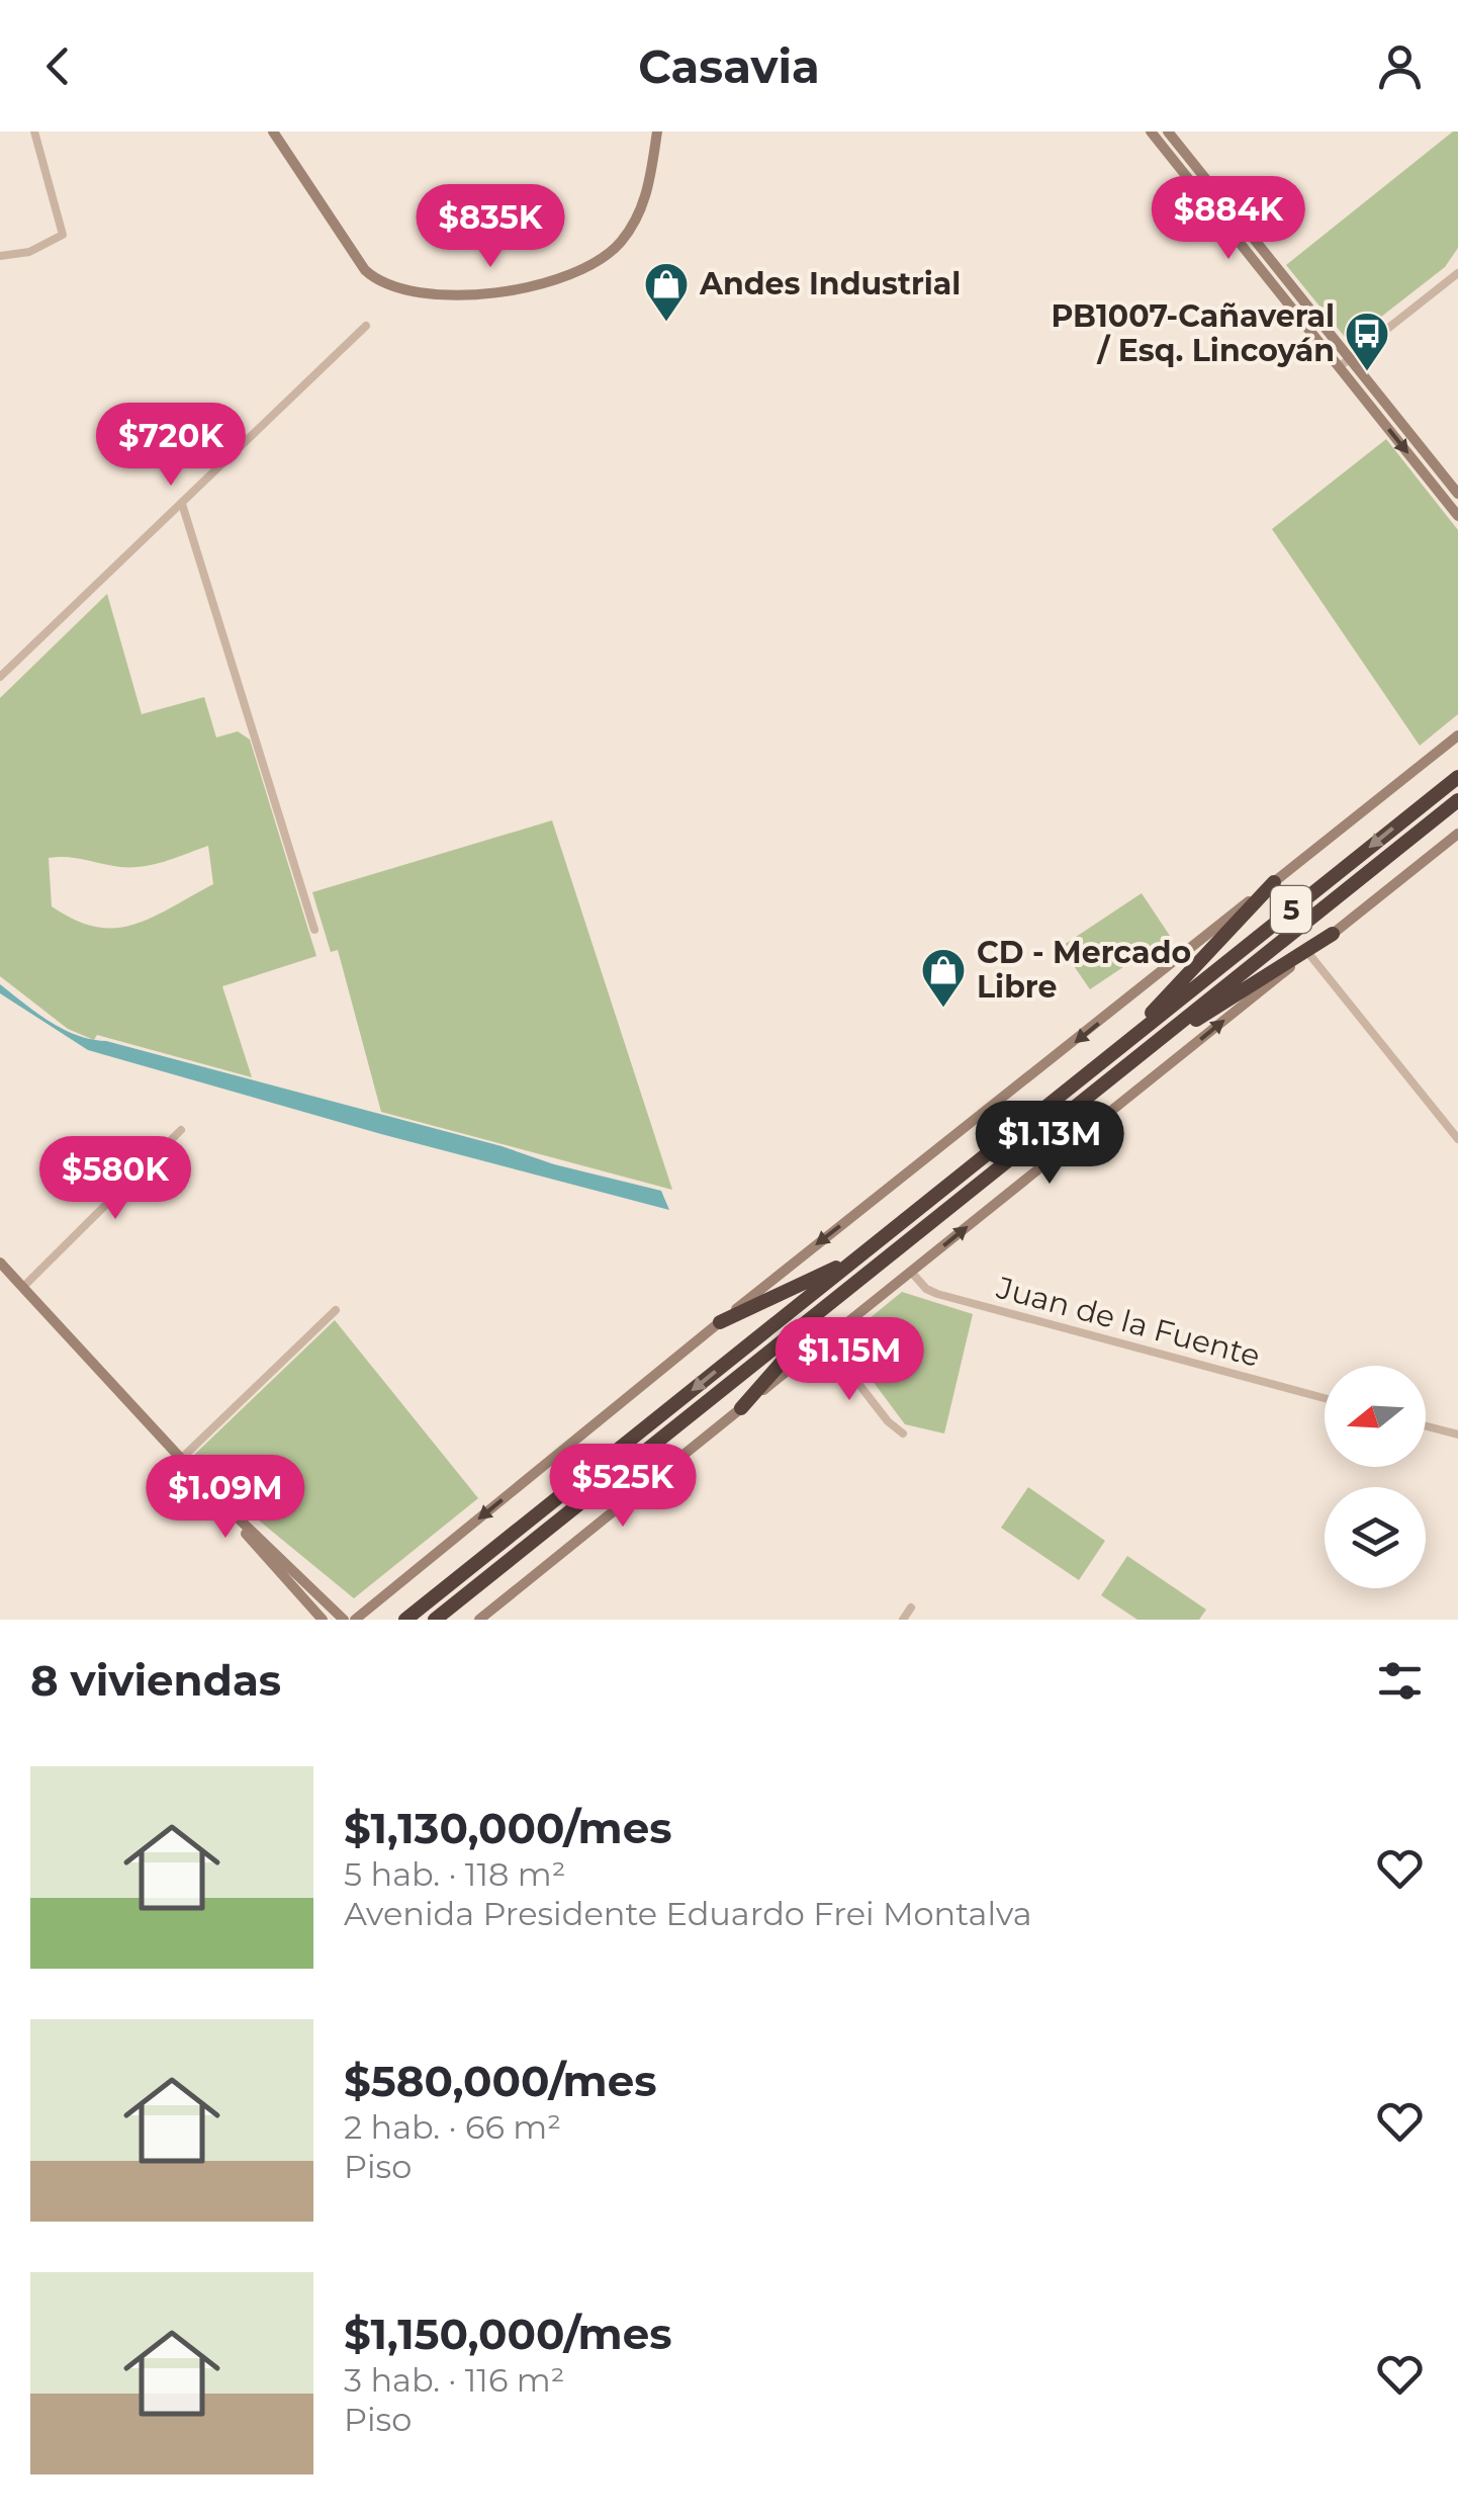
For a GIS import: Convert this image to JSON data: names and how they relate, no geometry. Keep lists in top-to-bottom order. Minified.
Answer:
{"streets":{"highway":["5"],"street":["Juan de la Fuente"]},"places":{"shop":["Andes Industrial","CD - Mercado Libre"],"bus stop":["PB1007-Cañaveral / Esq. Lincoyán"]},"north":"left","page":{"header":"Casavia","price":["$884K","$835K","$720K","$1.13M","$580K","$1.15M","$525K","$1.09M"],"heading":"8 viviendas","list":[{"name":"$1,130,000/mes","note":"5 hab. · 118 m² · Avenida Presidente Eduardo Frei Montalva"},{"name":"$580,000/mes","note":"2 hab. · 66 m² · Piso"},{"name":"$1,150,000/mes","note":"3 hab. · 116 m² · Piso"}]}}
